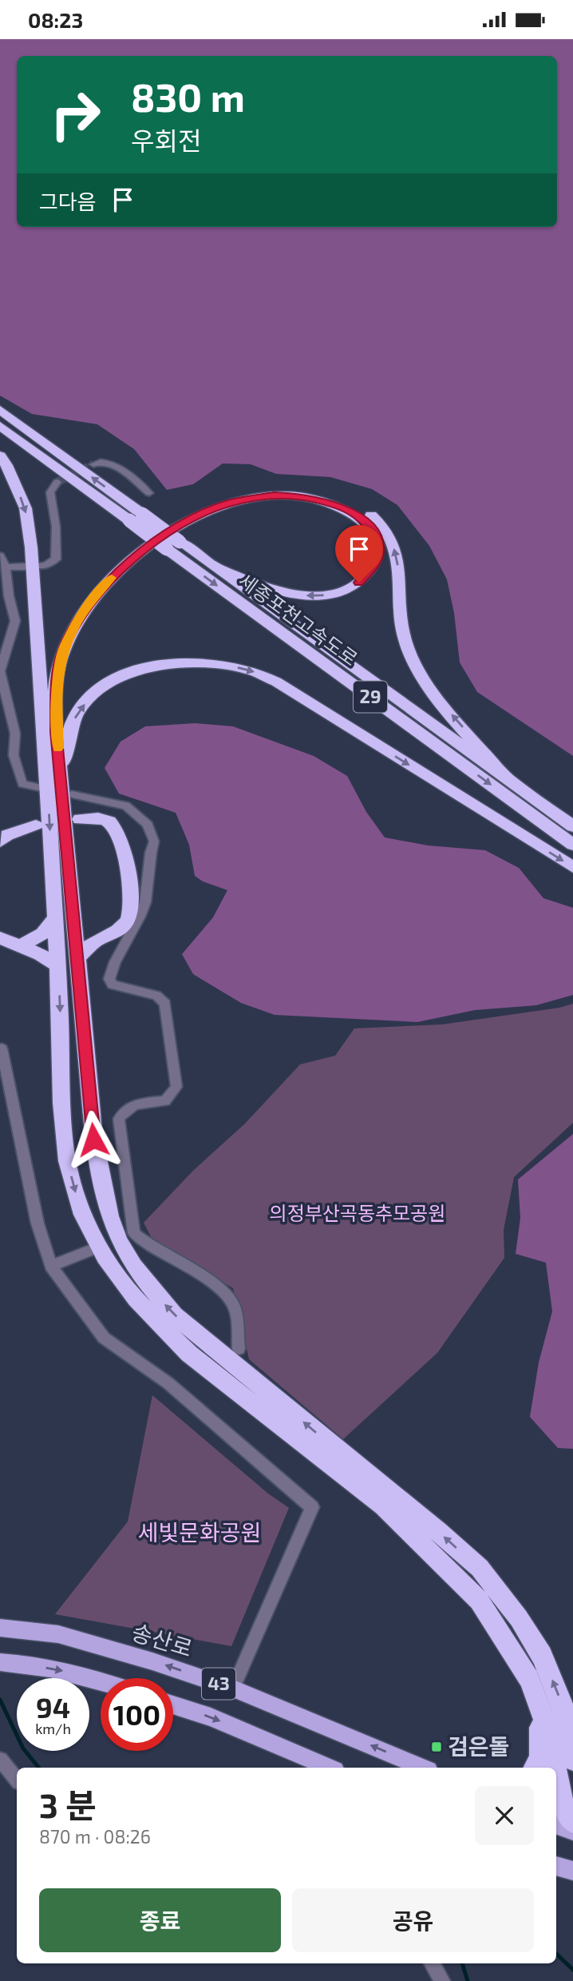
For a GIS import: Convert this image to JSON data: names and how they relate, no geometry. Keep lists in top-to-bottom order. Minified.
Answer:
{"streets":{"highway":["세종포천고속도로","29"],"main road":["송산로","43"]},"parks":["의정부산곡동추모공원","세빛문화공원"],"places":{"transit":["검은돌"]},"page":{"status":"08:23","turn":["830 m","우회전"],"then":"그다음","speed":"94 km/h","limit":"100","heading":["3 분","870 m · 08:26"],"buttons":["종료","공유"]}}
